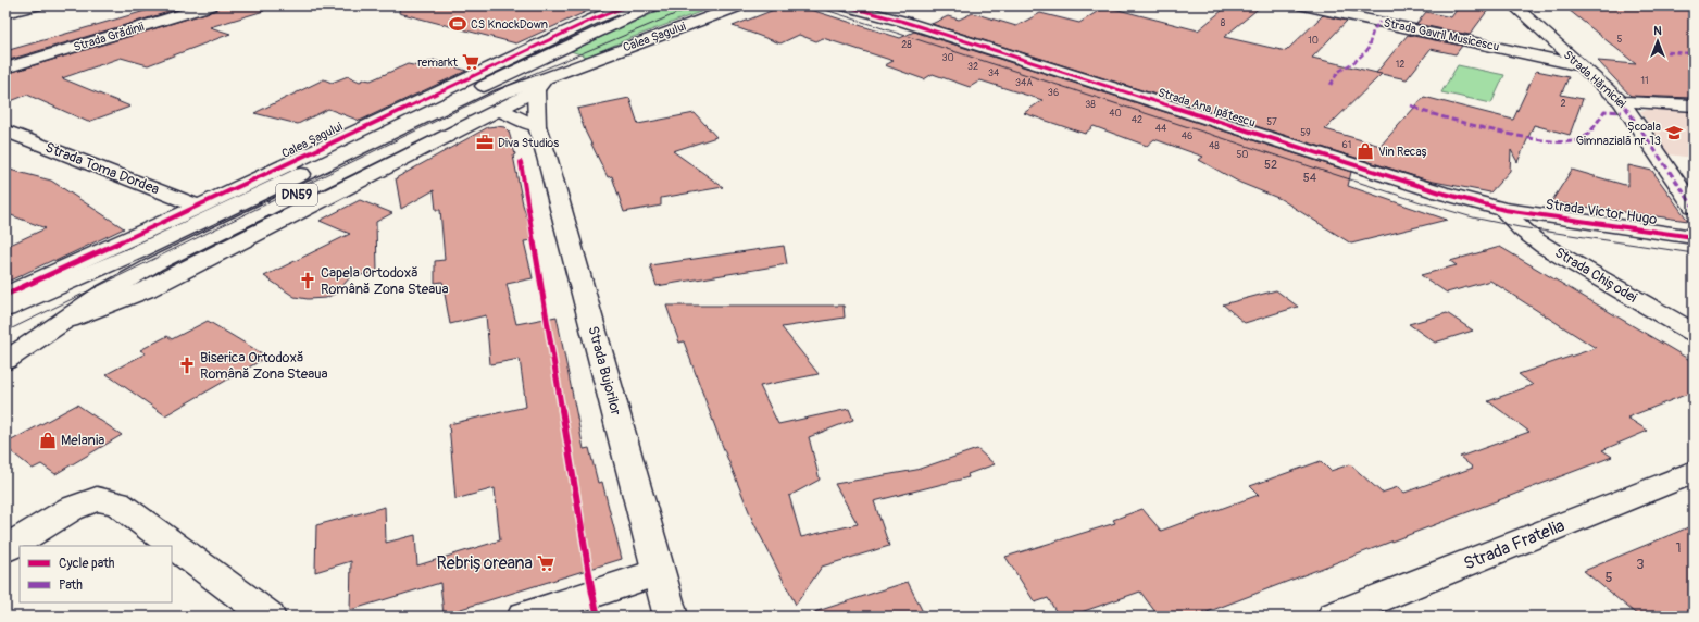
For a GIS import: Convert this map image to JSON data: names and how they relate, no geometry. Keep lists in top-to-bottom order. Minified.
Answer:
{"streets":{"street":["Strada Gavril Musicescu","Strada Grădinii","Calea Șagului","Strada Hărniciei","Strada Ana Ipătescu","Strada Toma Dordea","DN59","Strada Victor Hugo","Strada Chișodei","Strada Bujorilor","Strada Fratelia"]},"crossings":[["Strada Gavril Musicescu","Strada Hărniciei"],["Calea Șagului","Strada Toma Dordea"],["Calea Șagului","Strada Bujorilor"],["Strada Ana Ipătescu","Strada Victor Hugo"],["Strada Ana Ipătescu","Strada Chișodei"],["Strada Victor Hugo","Strada Chișodei"]],"places":{"sports":["CS KnockDown"],"supermarket":["remarkt","Rebrișoreana"],"school or university":["Școala Gimnazială nr. 13"],"office":["Diva Studios"],"shop":["Vin Recaș","Melania"],"church":["Capela Ortodoxă Română Zona Steaua","Biserica Ortodoxă Română Zona Steaua"]},"house_numbers":["8","5","10","28","30","12","32","34","11","34A","36","2","38","40","42","57","44","59","46","61","48","50","52","54","1","3","5"],"legend":["Cycle path","Path"],"north":"top"}
